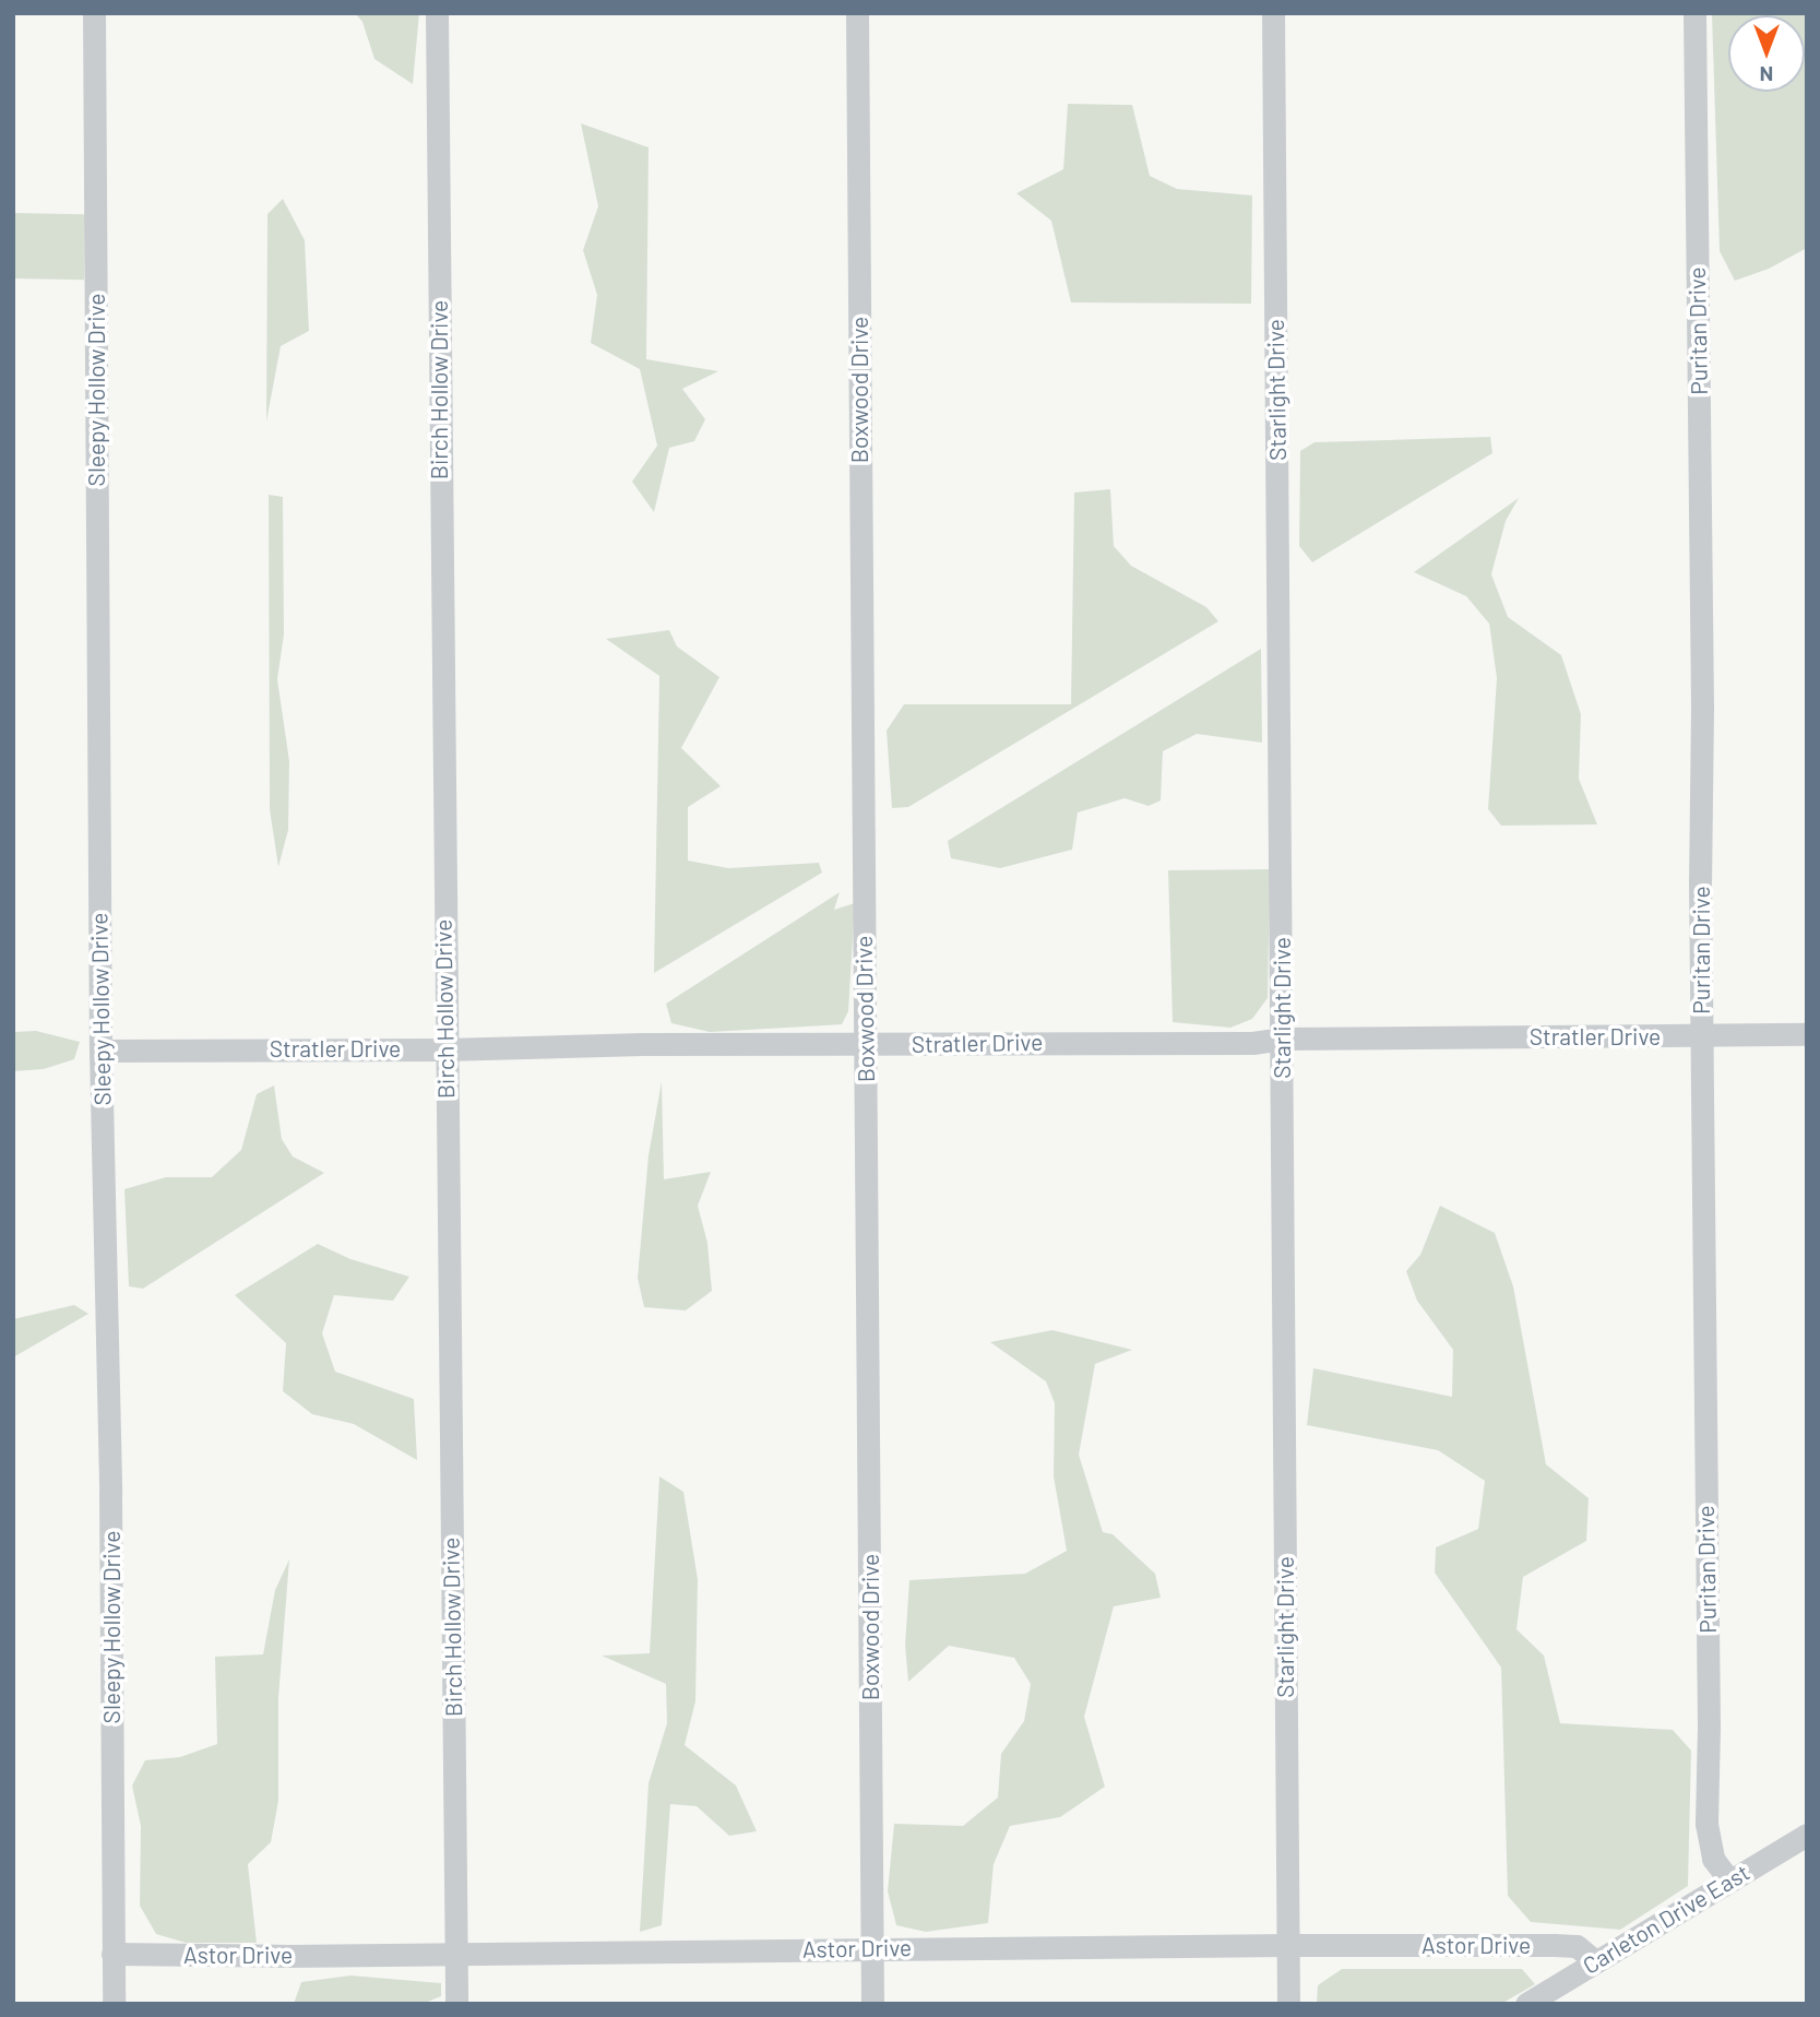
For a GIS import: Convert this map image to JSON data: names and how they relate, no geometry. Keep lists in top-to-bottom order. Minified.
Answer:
{"streets":{"street":["Puritan Drive","Sleepy Hollow Drive","Birch Hollow Drive","Boxwood Drive","Starlight Drive","Stratler Drive","Carleton Drive East","Astor Drive"]},"crossings":[["Puritan Drive","Stratler Drive"],["Puritan Drive","Carleton Drive East"],["Sleepy Hollow Drive","Stratler Drive"],["Sleepy Hollow Drive","Astor Drive"],["Birch Hollow Drive","Stratler Drive"],["Birch Hollow Drive","Astor Drive"],["Boxwood Drive","Stratler Drive"],["Boxwood Drive","Astor Drive"],["Starlight Drive","Stratler Drive"],["Starlight Drive","Astor Drive"],["Carleton Drive East","Astor Drive"]],"north":"bottom"}
